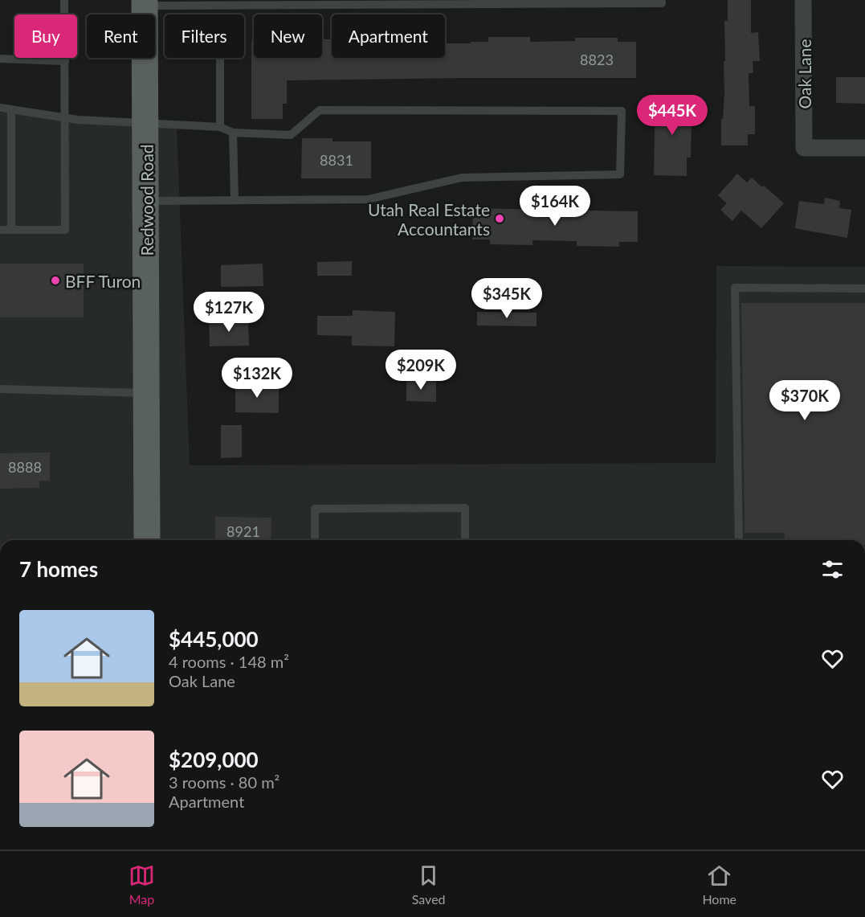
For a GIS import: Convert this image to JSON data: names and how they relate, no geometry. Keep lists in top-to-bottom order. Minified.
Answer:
{"streets":{"main road":["Redwood Road"],"street":["Oak Lane"]},"places":["Utah Real Estate Accountants","BFF Turon"],"house_numbers":["8823","8831","8888","8921"],"page":{"chip":["Buy","Rent","Filters","New","Apartment"],"price":["$445K","$164K","$345K","$127K","$209K","$132K","$370K"],"heading":"7 homes","list":[{"name":"$445,000","note":"4 rooms · 148 m² · Oak Lane"},{"name":"$209,000","note":"3 rooms · 80 m² · Apartment"}],"tabs":["Map","Saved","Home"]}}
